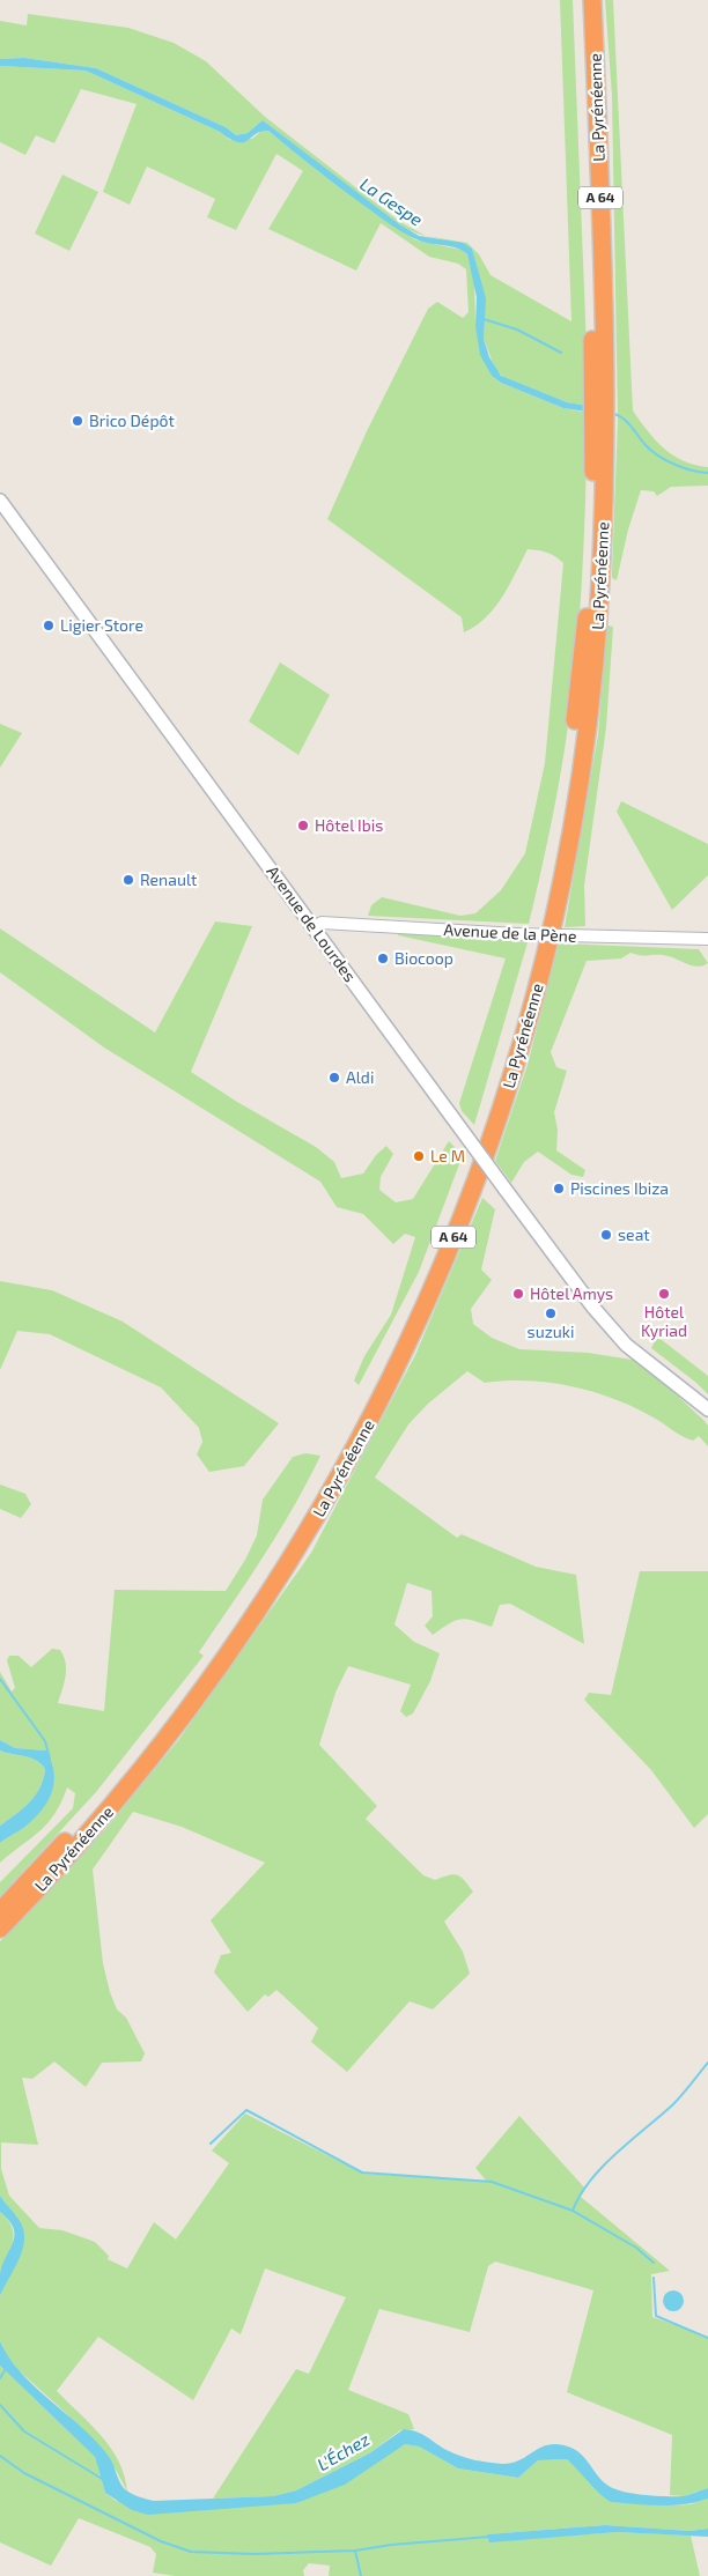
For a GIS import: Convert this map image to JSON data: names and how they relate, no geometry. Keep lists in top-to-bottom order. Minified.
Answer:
{"streets":{"highway":["La Pyrénéenne","A 64"],"main road":["Avenue de Lourdes"],"street":["Avenue de la Pène"]},"crossings":[["Avenue de Lourdes","Avenue de la Pène"]],"water":["La Gespe","L'Échez"],"places":["Brico Dépôt","Ligier Store","Hôtel Ibis","Renault","Biocoop","Aldi","Le M","Piscines Ibiza","seat","Hôtel Amys","Hôtel Kyriad","suzuki"]}
